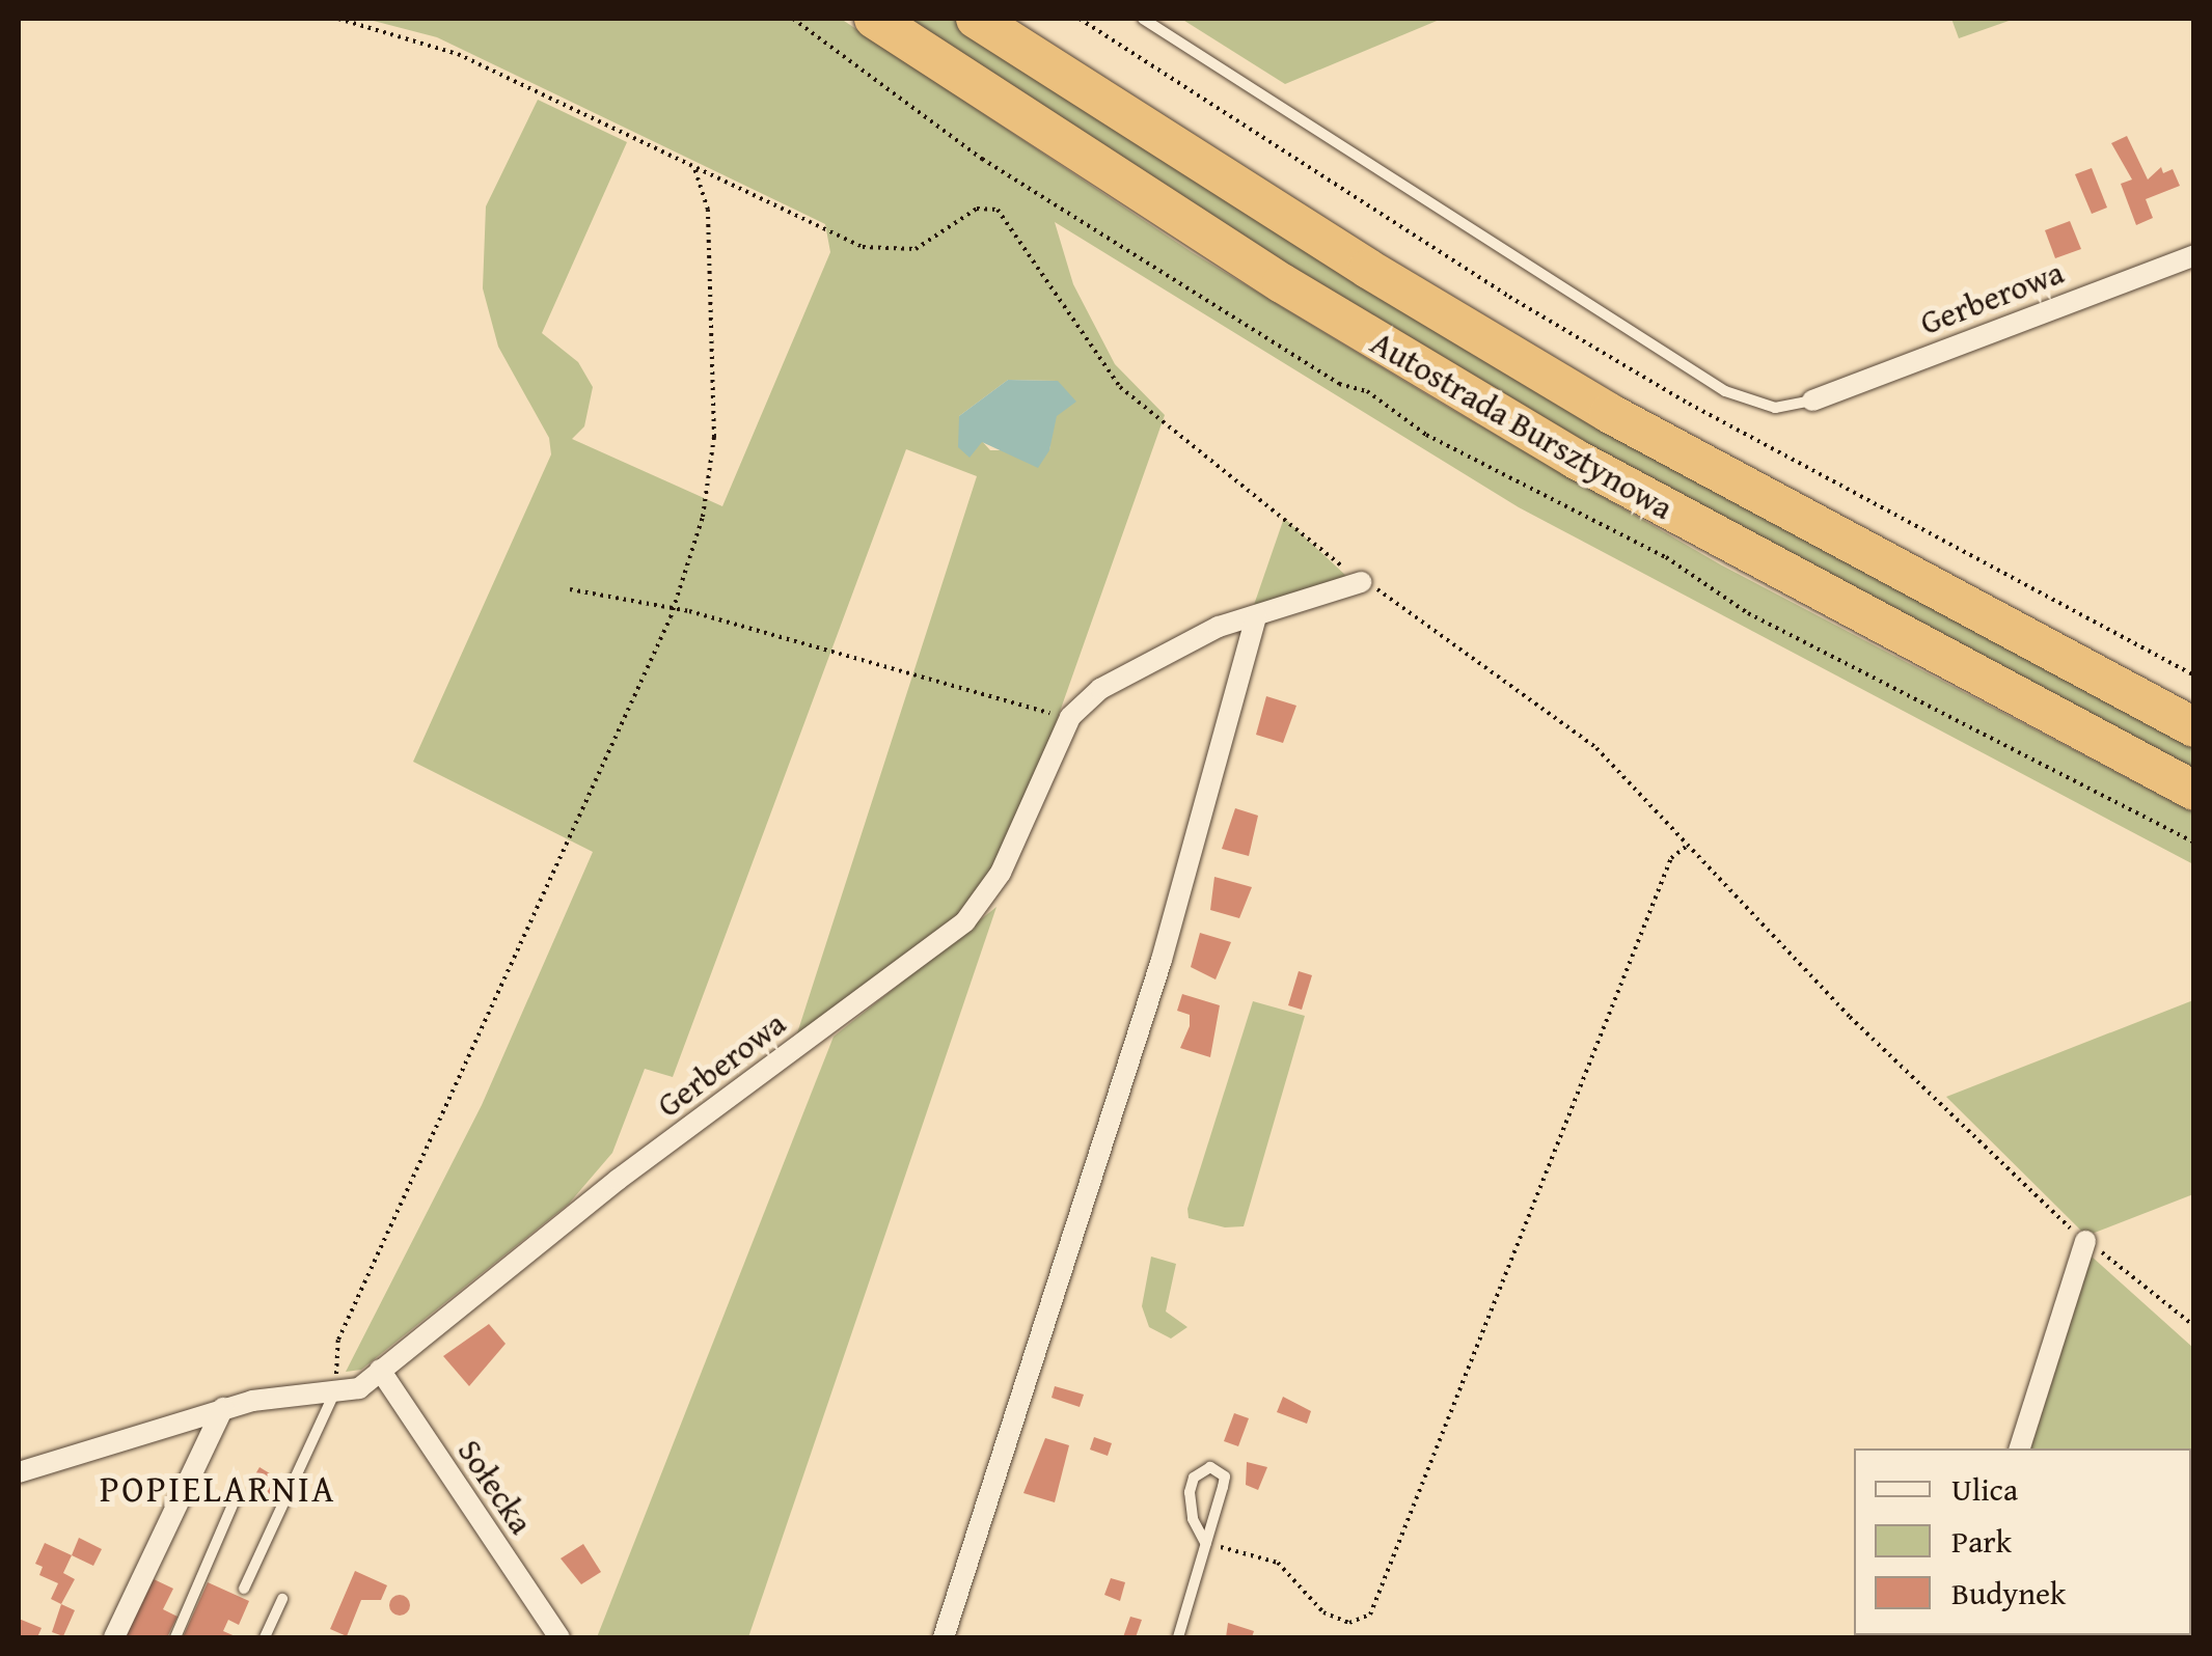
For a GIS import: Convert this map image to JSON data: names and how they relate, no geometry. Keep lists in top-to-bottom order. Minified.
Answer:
{"streets":{"highway":["Autostrada Bursztynowa"],"street":["Gerberowa","Sołecka"]},"crossings":[["Gerberowa","Sołecka"]],"districts":["POPIELARNIA"],"legend":["Ulica","Park","Budynek"]}
